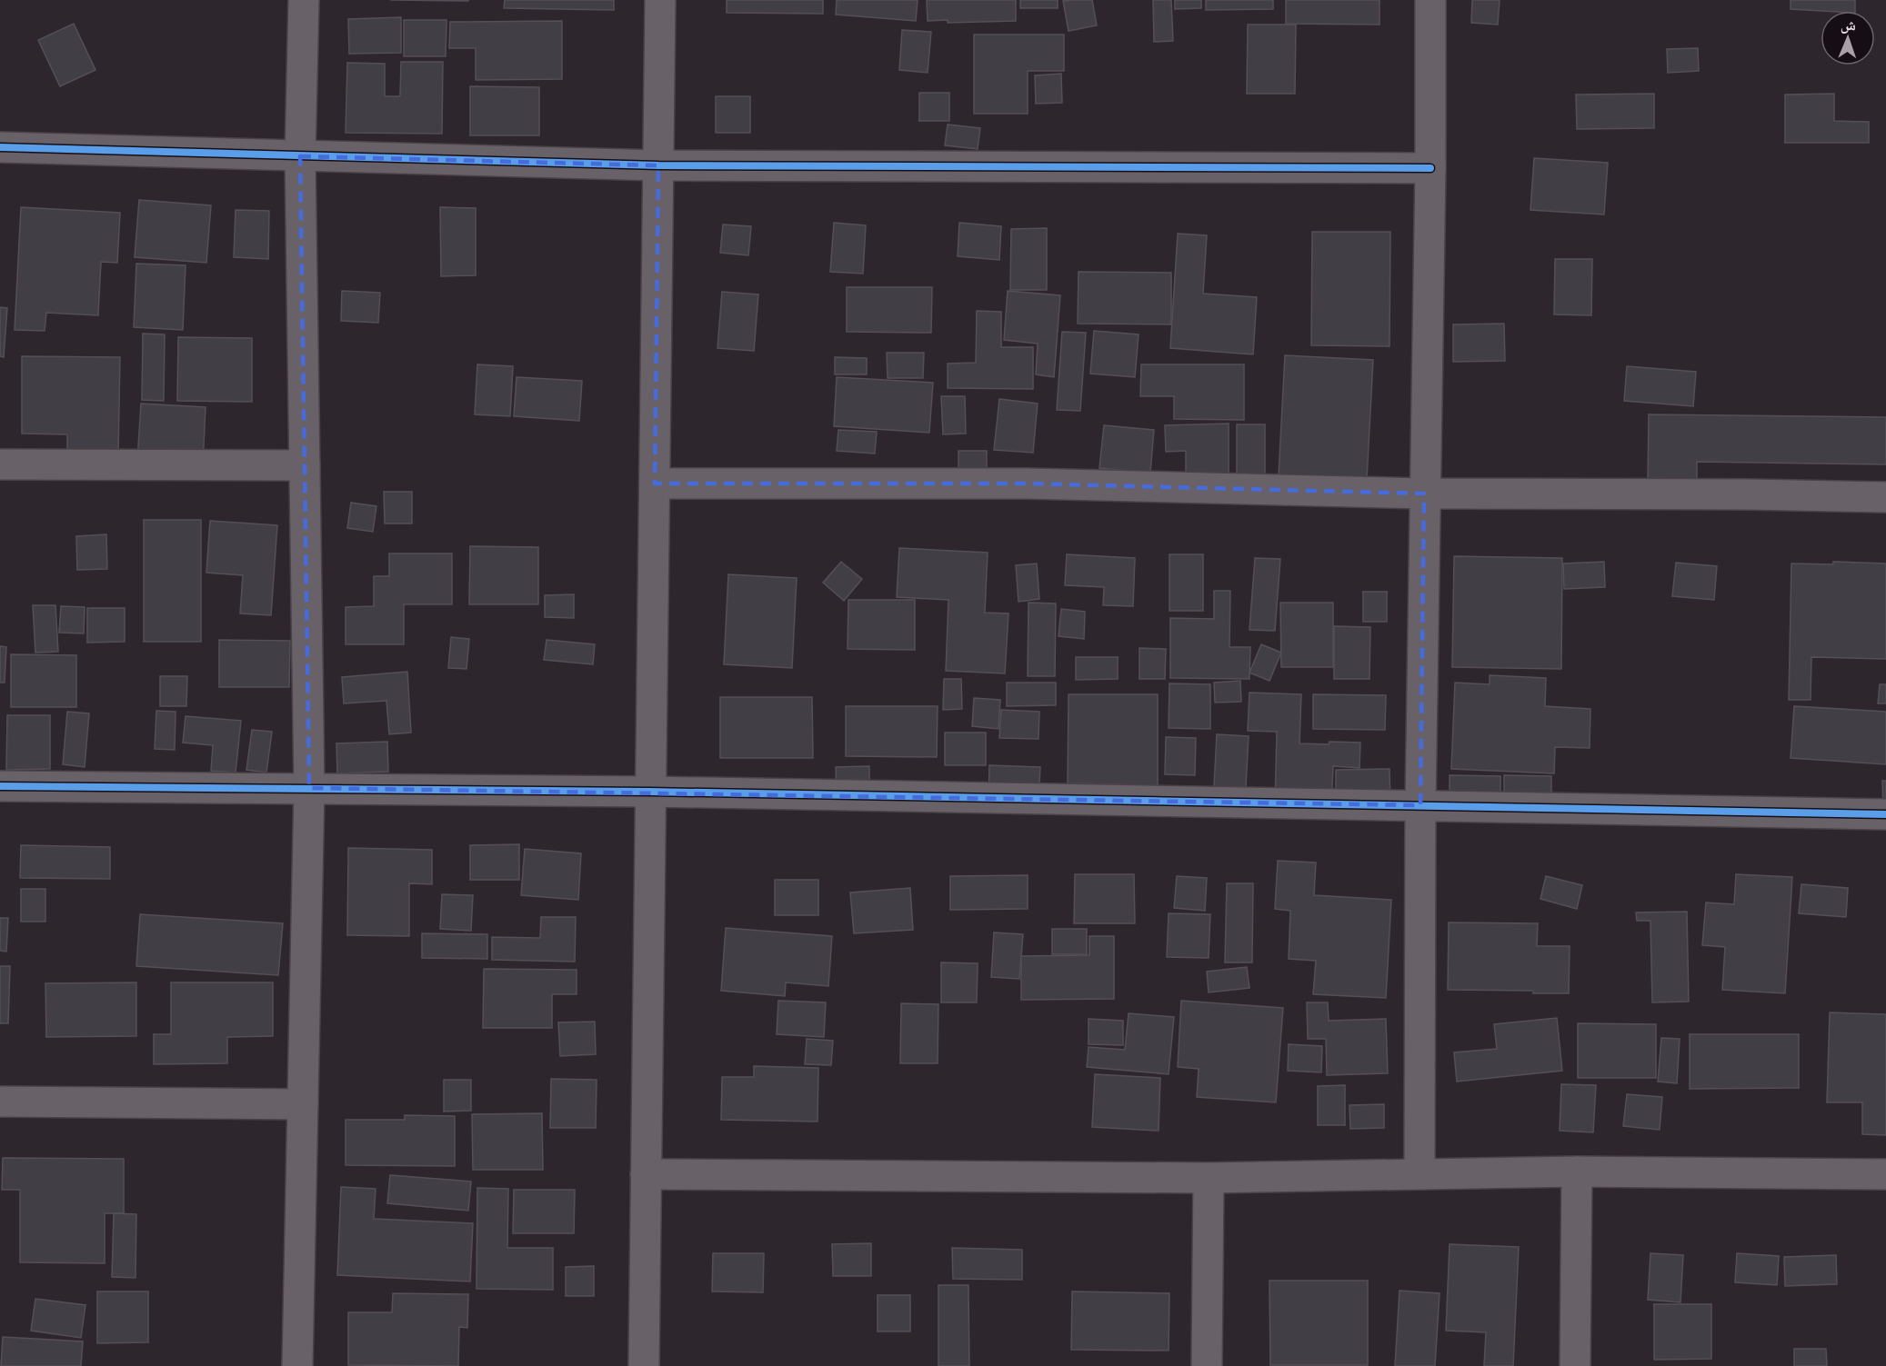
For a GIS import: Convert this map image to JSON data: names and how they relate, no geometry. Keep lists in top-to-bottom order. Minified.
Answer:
{"north":"top"}
